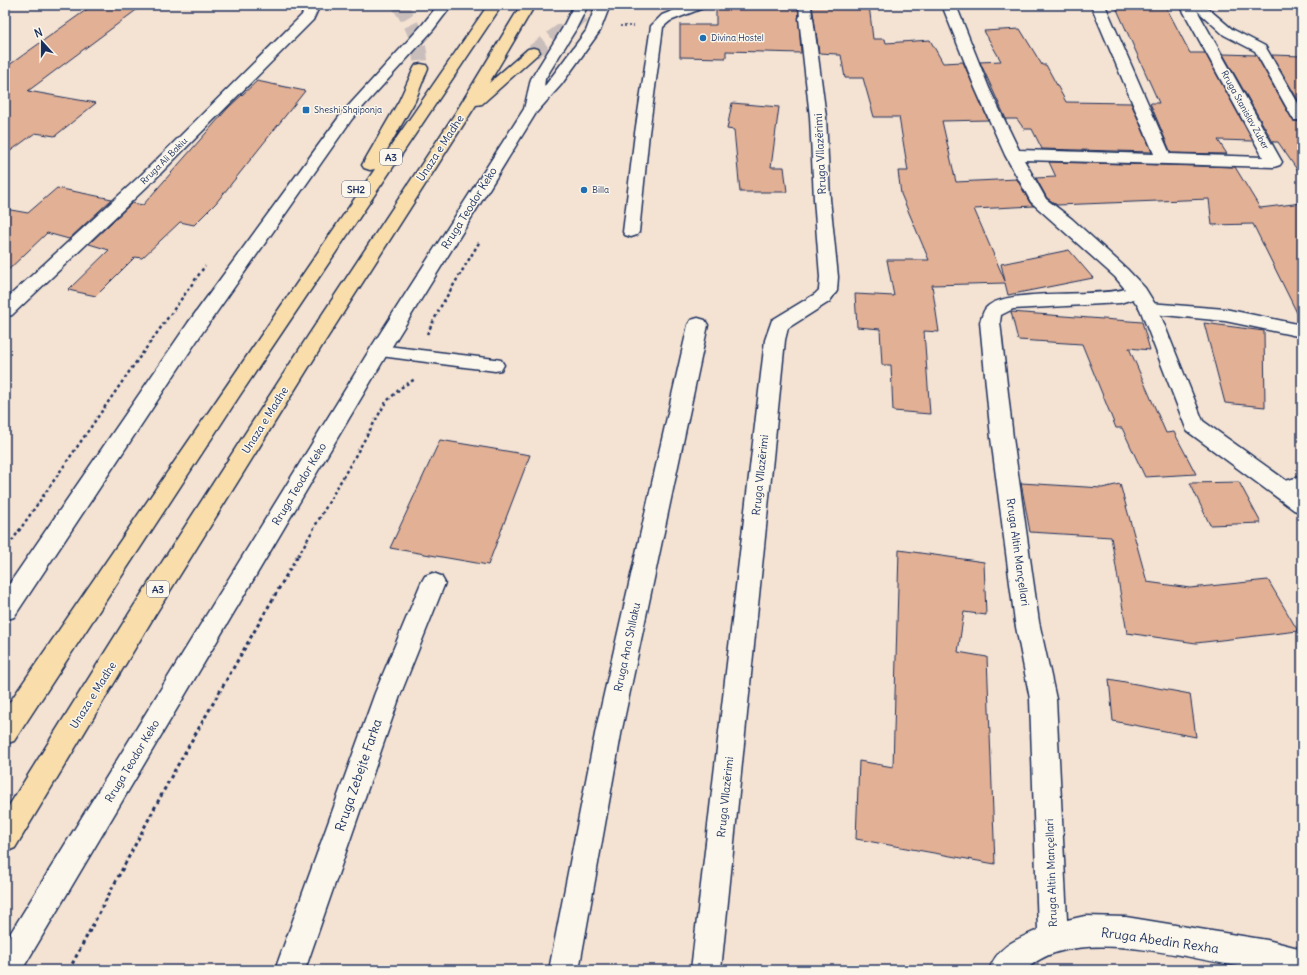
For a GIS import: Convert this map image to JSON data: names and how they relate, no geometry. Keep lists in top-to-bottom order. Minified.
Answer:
{"streets":{"highway":["Unaza e Madhe","A3","SH2"],"street":["Rruga Stanislav Zuber","Rruga Vllazërimi","Rruga Ali Bakiu","Rruga Teodor Keko","Rruga Altin Mançellari","Rruga Ana Shllaku","Rruga Zebejte Farka","Rruga Abedin Rexha"]},"crossings":[["A3","SH2"],["Rruga Altin Mançellari","Rruga Abedin Rexha"]],"places":{"other":["Divina Hostel","Billa"],"transit":["Sheshi Shqiponja"]},"north":"top"}
